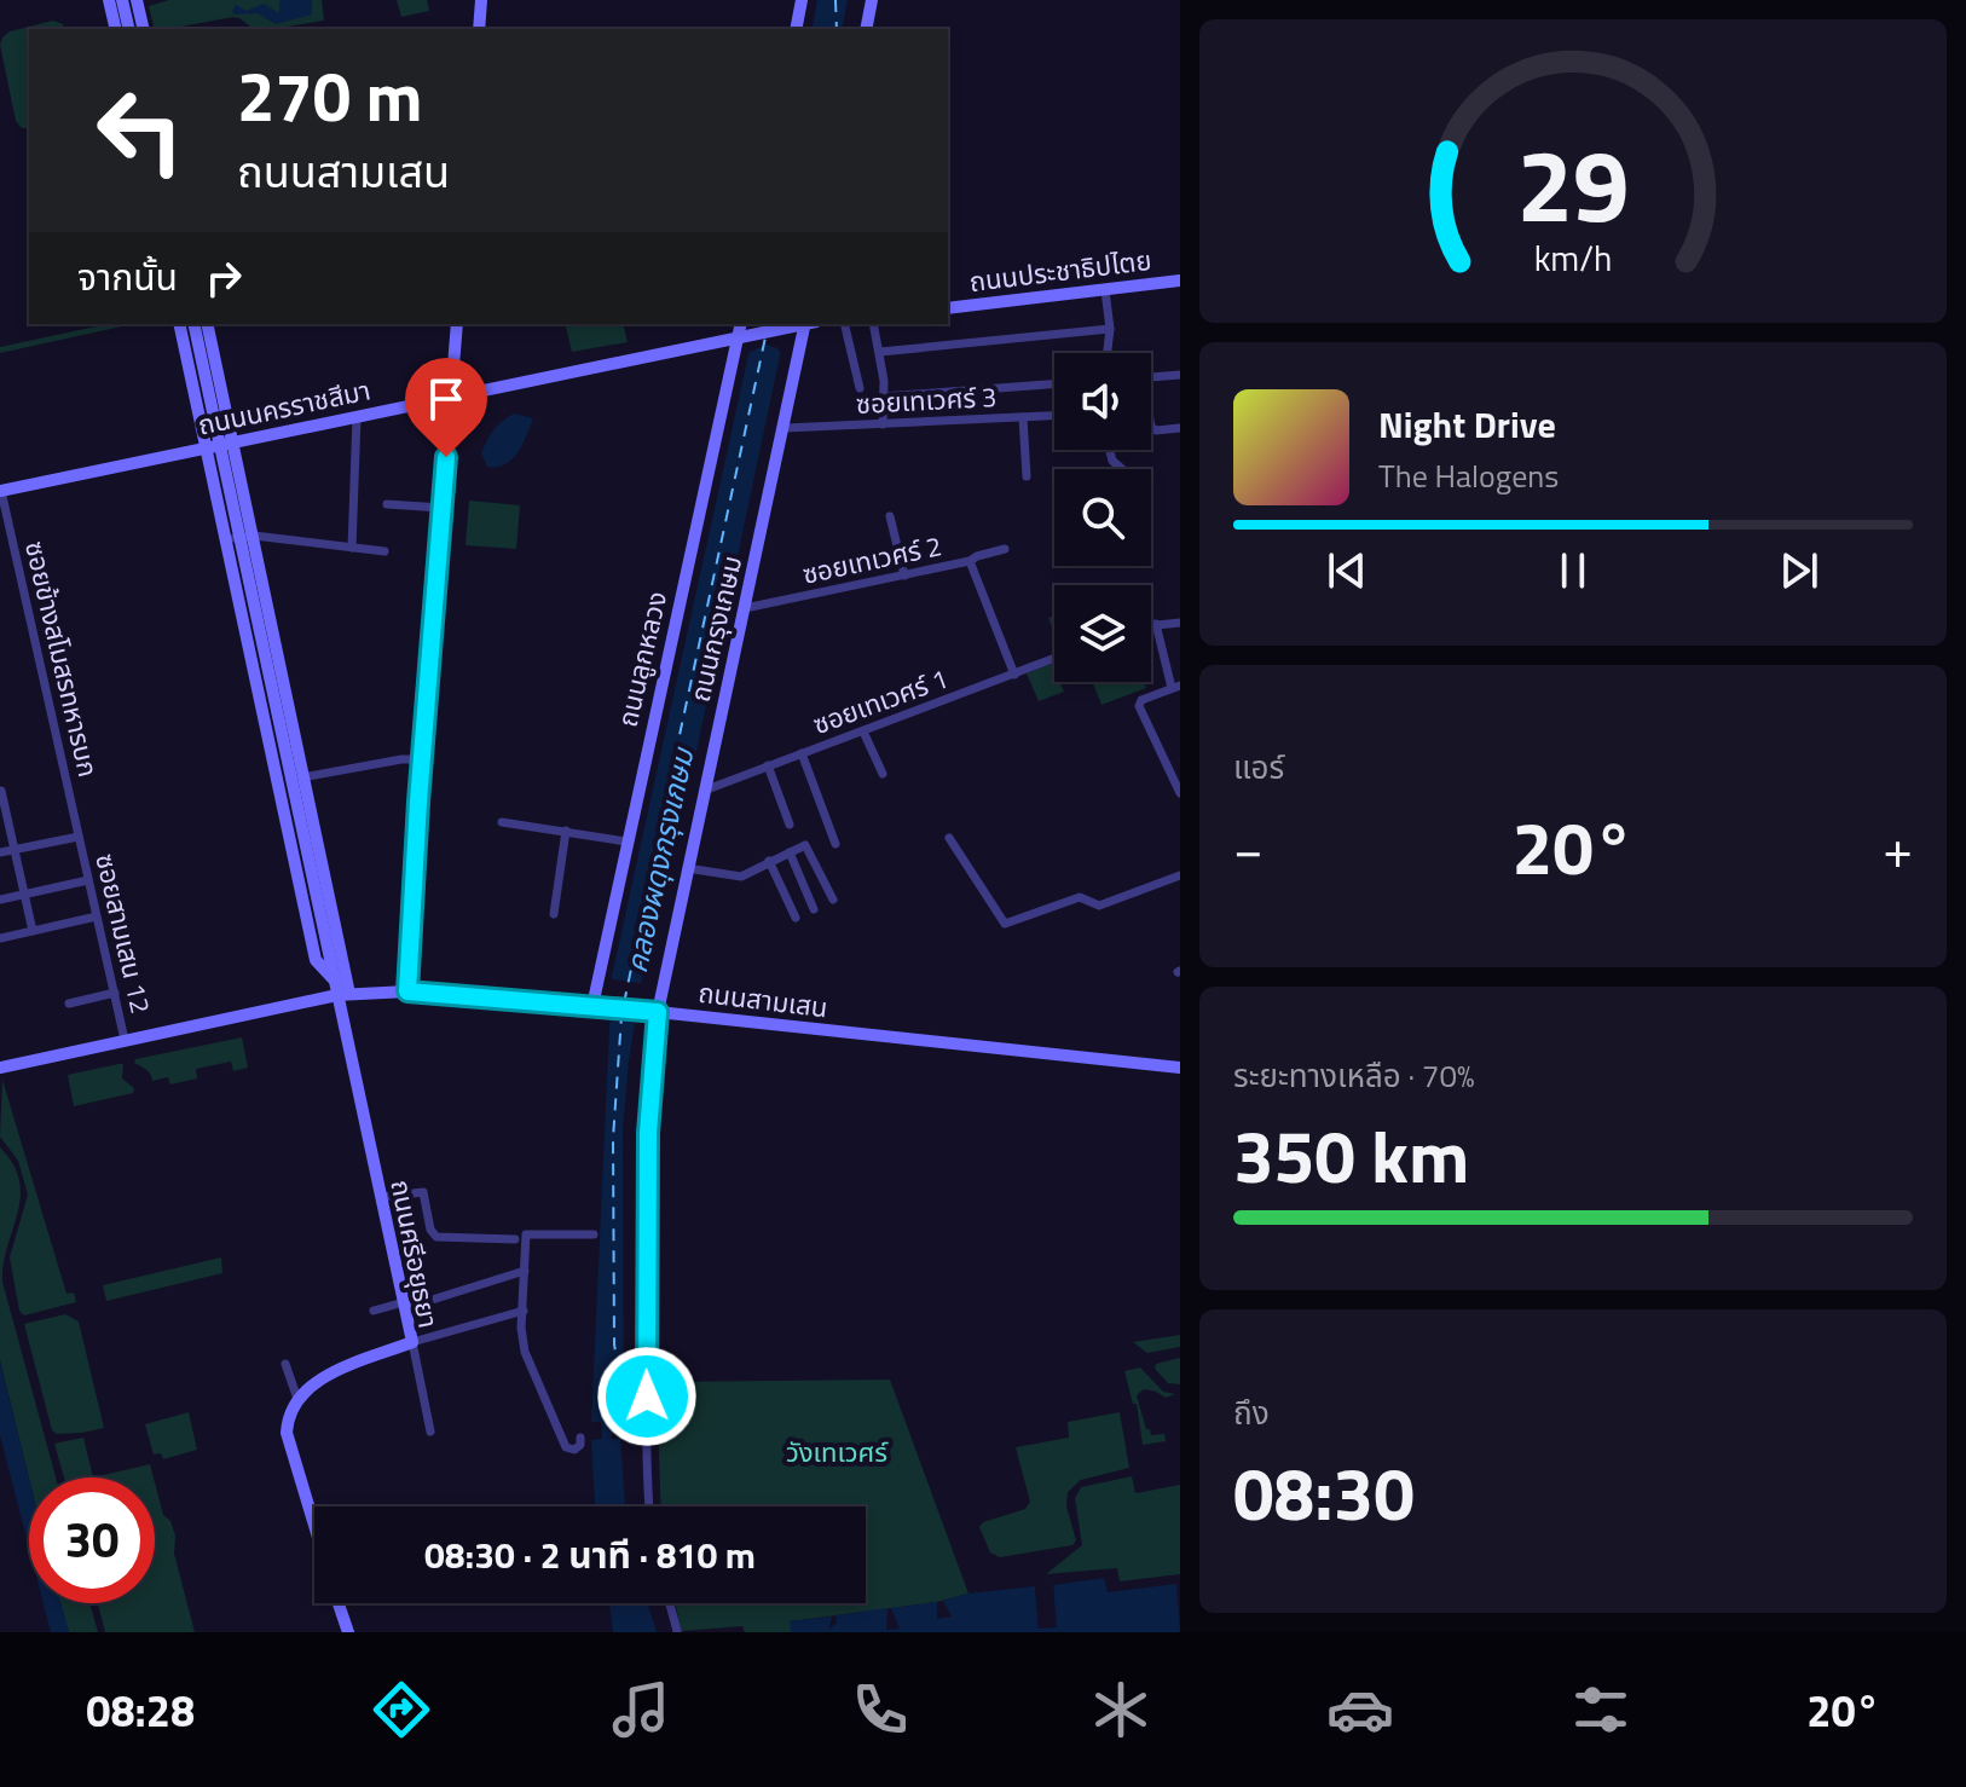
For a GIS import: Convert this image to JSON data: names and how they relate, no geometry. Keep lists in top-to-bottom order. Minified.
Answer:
{"streets":{"main road":["ถนนประชาธิปไตย","ถนนนครราชสีมา","ถนนกรุงเกษม","ถนนลูกหลวง","ถนนสามเสน","ถนนศรีอยุธยา"],"street":["ซอยเทเวศร์ 3","ซอยเทเวศร์ 2","ซอยข้างสโมสรทหารบก","ซอยเทเวศร์ 1","ซอยสามเสน 12"]},"crossings":[["ซอยเทเวศร์ 3","ถนนกรุงเกษม"],["ถนนนครราชสีมา","ซอยข้างสโมสรทหารบก"],["ถนนนครราชสีมา","ถนนลูกหลวง"],["ถนนนครราชสีมา","ถนนศรีอยุธยา"],["ซอยเทเวศร์ 2","ถนนกรุงเกษม"],["ถนนกรุงเกษม","ซอยเทเวศร์ 1"],["ถนนกรุงเกษม","ถนนสามเสน"],["ซอยข้างสโมสรทหารบก","ซอยสามเสน 12"],["ถนนลูกหลวง","ถนนสามเสน"],["ซอยสามเสน 12","ถนนสามเสน"],["ถนนสามเสน","ถนนศรีอยุธยา"]],"water":["คลองผดุงกรุงเกษม"],"parks":["วังเทเวศร์"],"page":{"turn":["270 m","ถนนสามเสน"],"then":"จากนั้น","song":["Night Drive","The Halogens"],"tile":["แอร์",["ระยะทางเหลือ · 70%","350 km"],["ถึง","08:30"]],"heat":["−","20°","+"],"limit":"30","trip":"08:30 · 2 นาที · 810 m","tabs":["08:28","20°"],"gauge":["29","km/h"]}}
